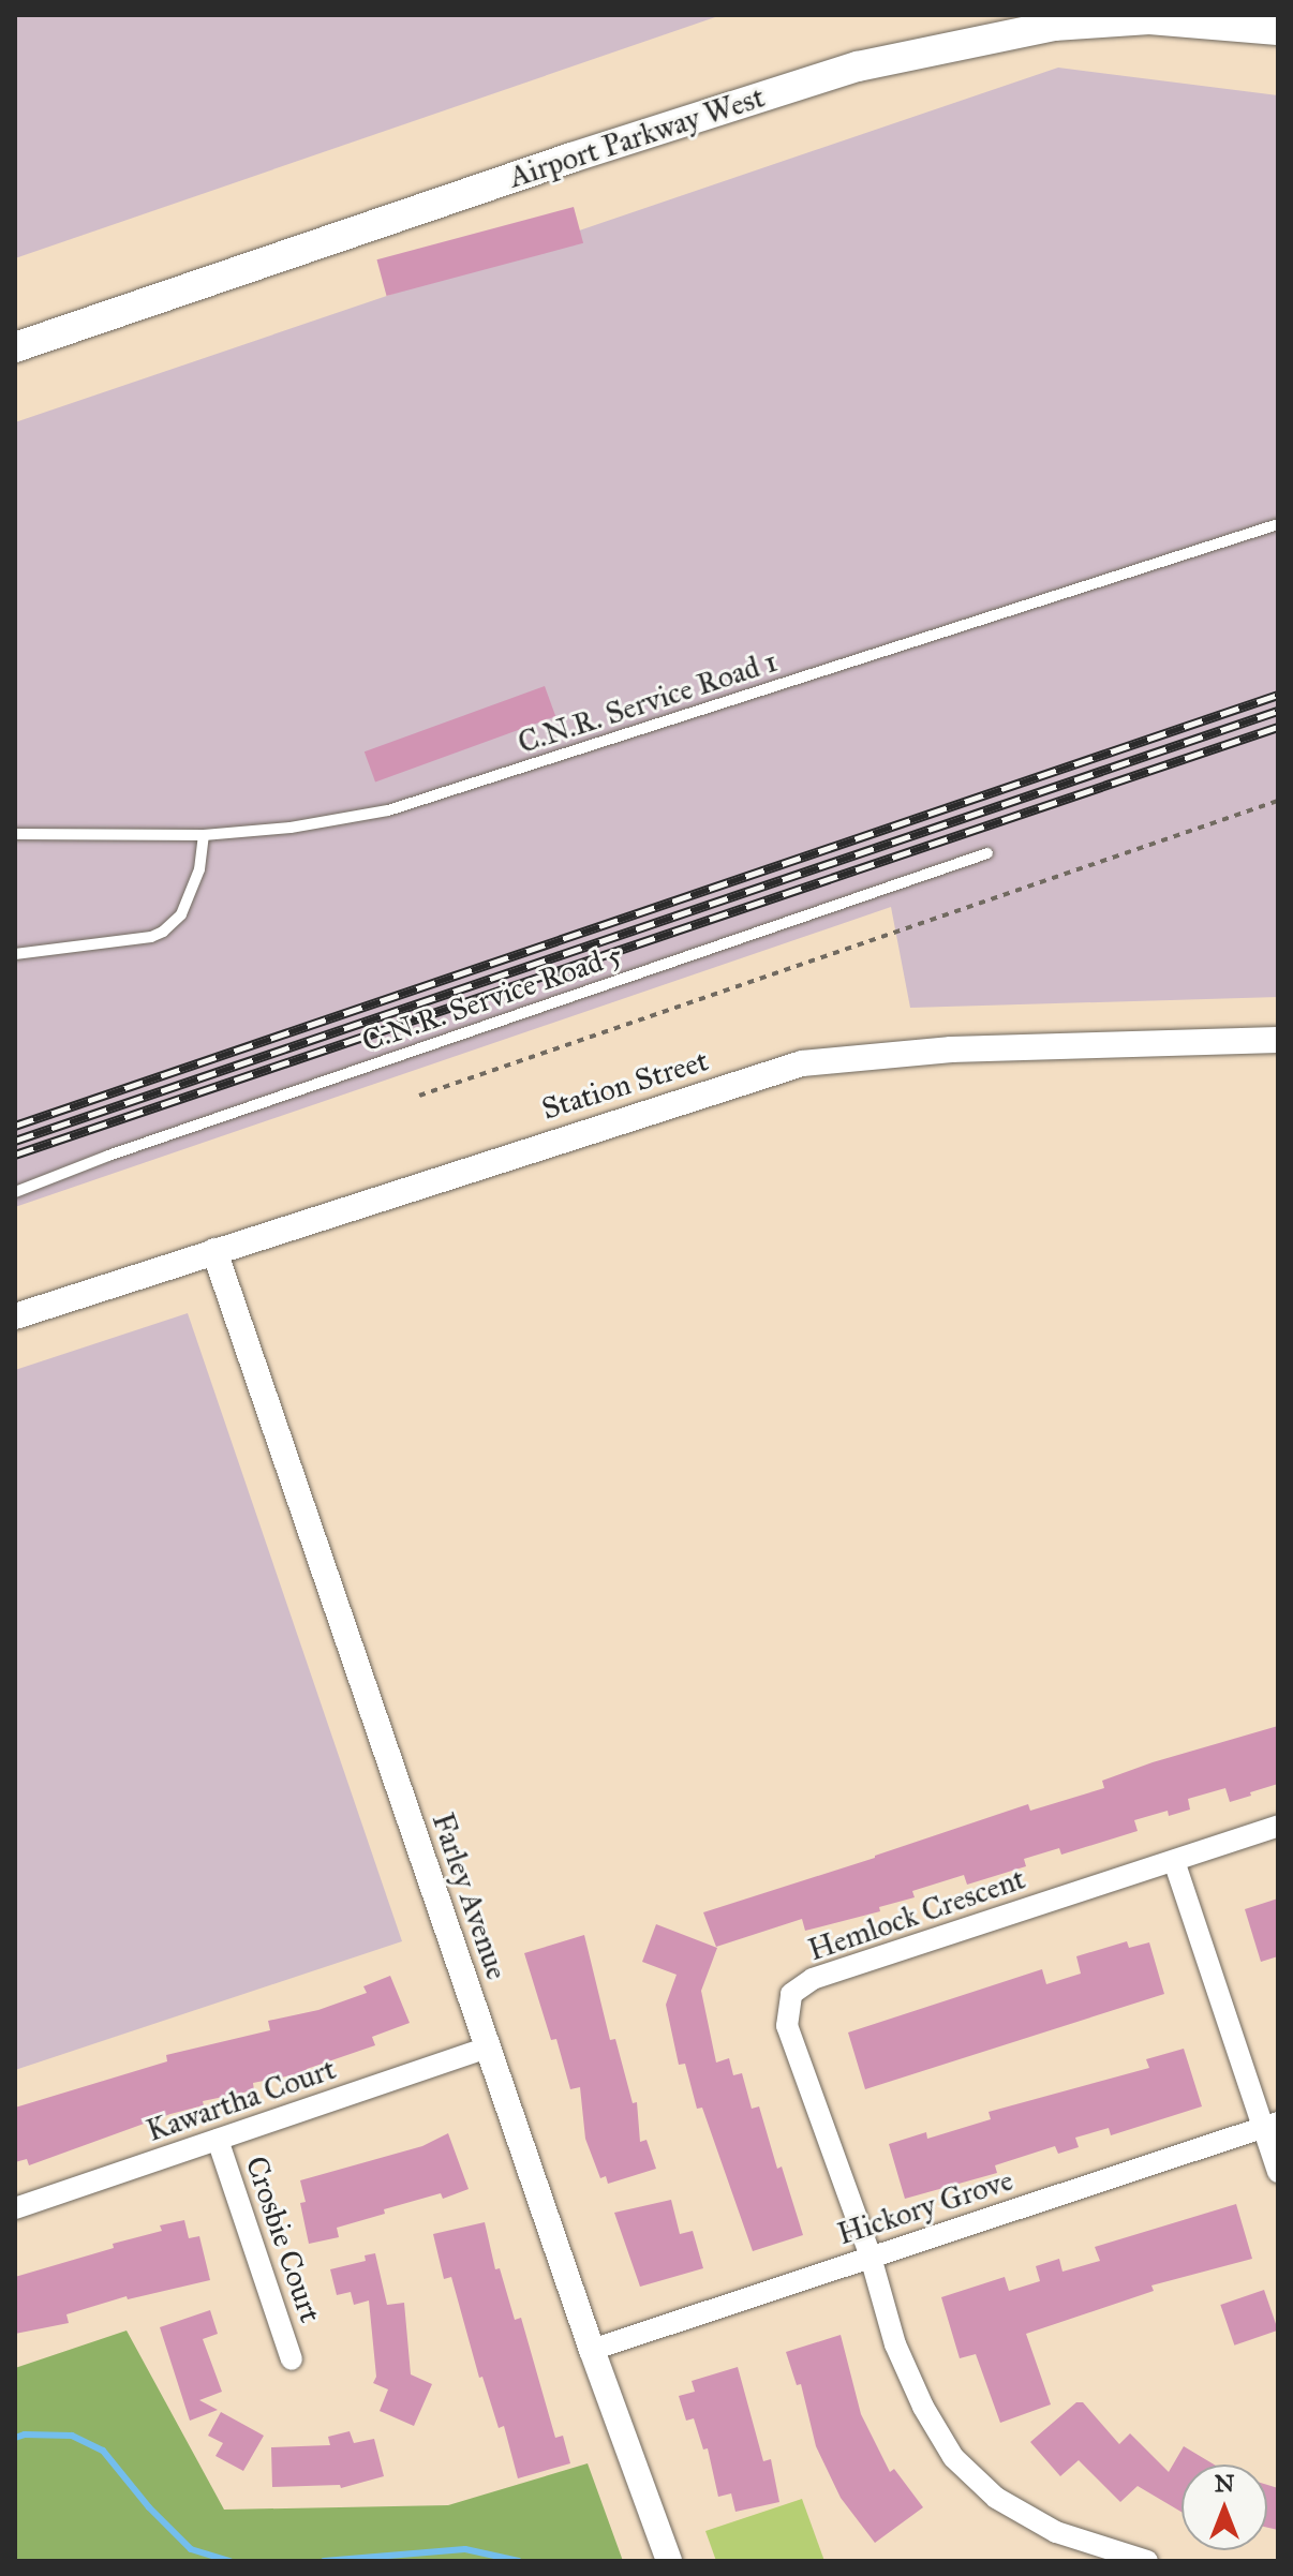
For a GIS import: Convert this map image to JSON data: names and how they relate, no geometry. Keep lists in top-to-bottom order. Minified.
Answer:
{"streets":{"main road":["Airport Parkway West"],"street":["Station Street","Farley Avenue","Hemlock Crescent","Kawartha Court","Hickory Grove","Crosbie Court"],"lane":["C.N.R. Service Road 1","C.N.R. Service Road 5"]},"crossings":[["Station Street","Farley Avenue"],["Farley Avenue","Kawartha Court"],["Farley Avenue","Hickory Grove"],["Hemlock Crescent","Hickory Grove"],["Kawartha Court","Crosbie Court"]],"north":"top"}
